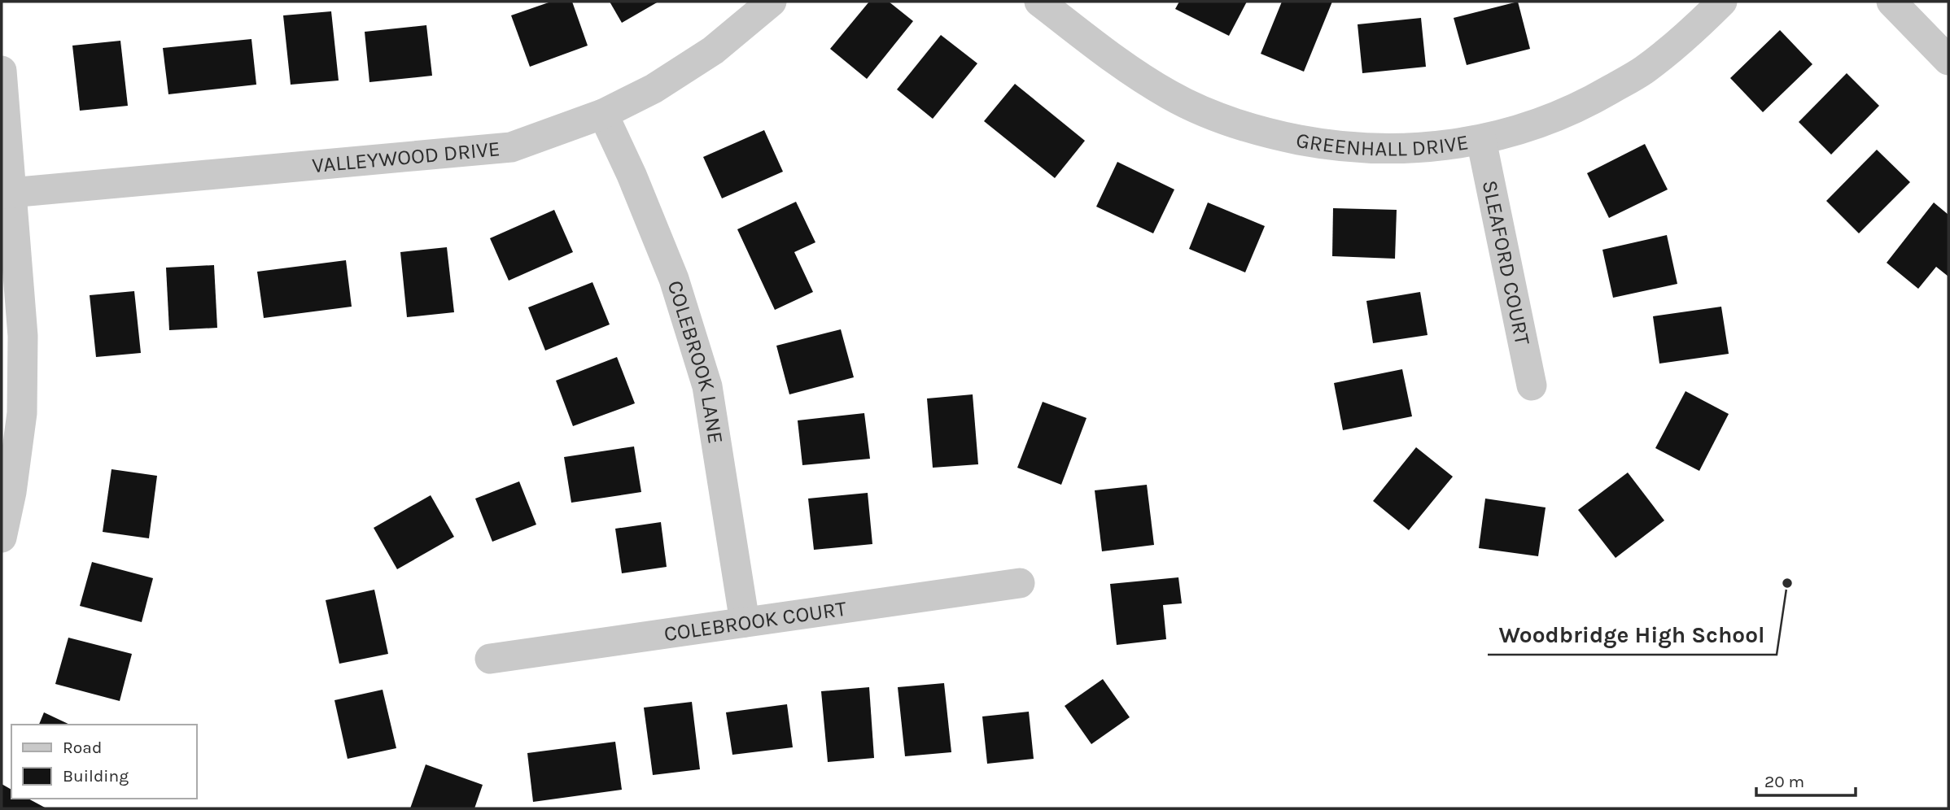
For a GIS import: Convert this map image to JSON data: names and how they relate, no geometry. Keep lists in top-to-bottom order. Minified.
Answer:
{"streets":{"street":["GREENHALL DRIVE","VALLEYWOOD DRIVE","SLEAFORD COURT","COLEBROOK LANE","COLEBROOK COURT"]},"crossings":[["GREENHALL DRIVE","SLEAFORD COURT"],["VALLEYWOOD DRIVE","COLEBROOK LANE"],["COLEBROOK LANE","COLEBROOK COURT"]],"places":["Woodbridge High School"],"legend":["Road","Building"],"scale_bar":"20 m"}
